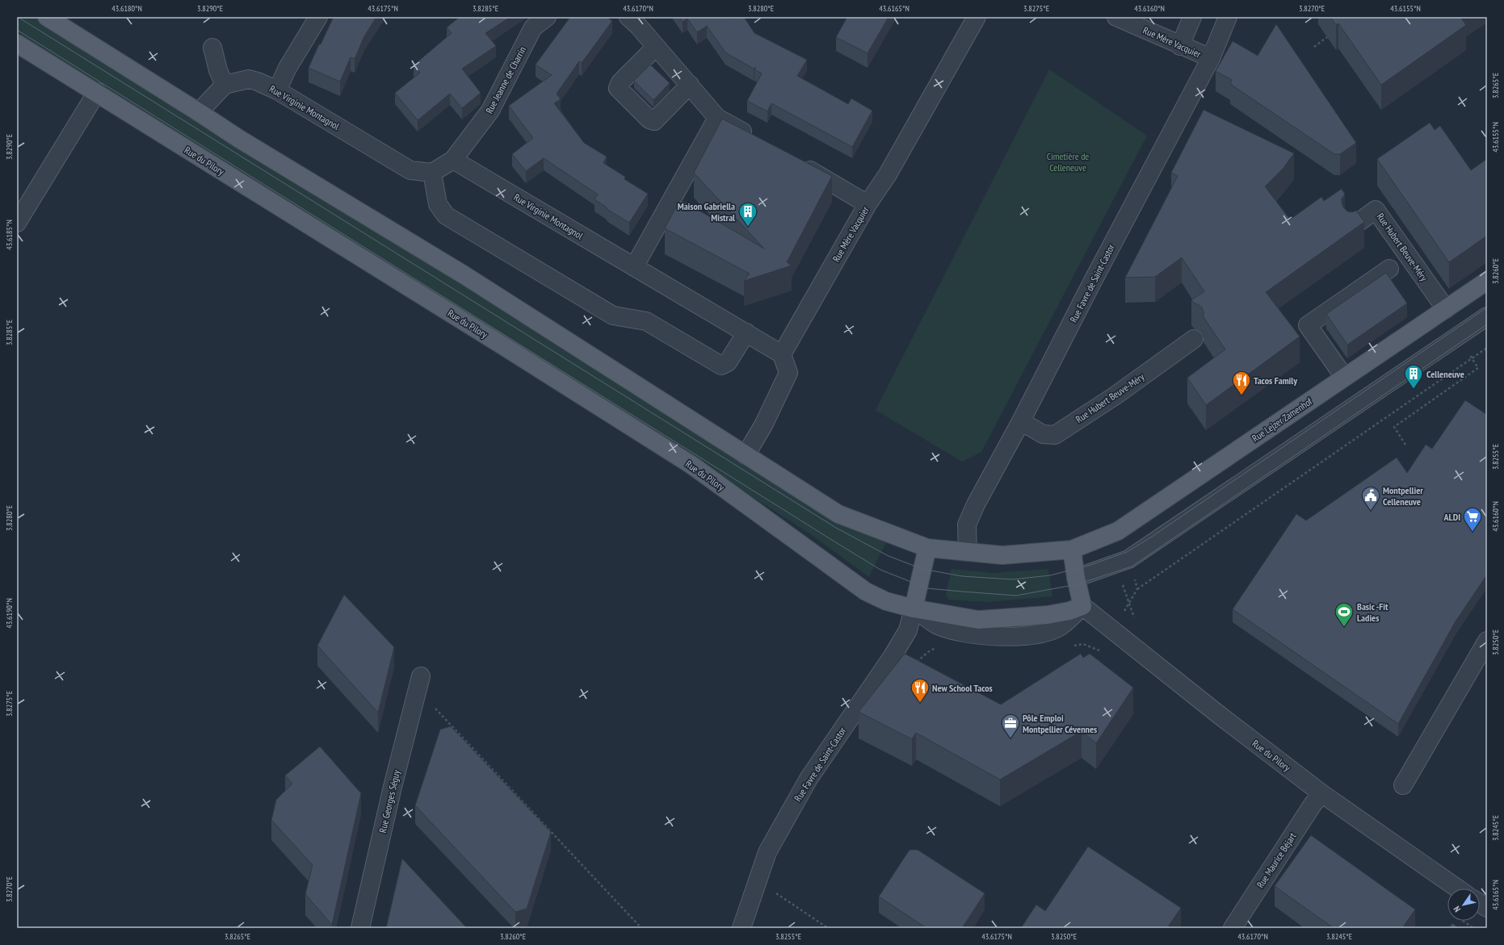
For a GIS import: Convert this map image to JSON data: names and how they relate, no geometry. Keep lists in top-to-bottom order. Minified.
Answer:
{"streets":{"main road":["Rue du Pilory","Rue Lejzer Zamenhof"],"street":["Rue Mère Vacquier","Rue Jeanne de Charrin","Rue Virginie Montagnol","Rue Hubert Beuve-Méry","Rue Favre de Saint-Castor","Rue Georges Séguy","Rue Maurice Béjart"]},"crossings":[["Rue Mère Vacquier","Rue Virginie Montagnol"],["Rue Mère Vacquier","Rue Favre de Saint-Castor"],["Rue Jeanne de Charrin","Rue Virginie Montagnol"],["Rue du Pilory","Rue Favre de Saint-Castor"],["Rue du Pilory","Rue Maurice Béjart"],["Rue Hubert Beuve-Méry","Rue Favre de Saint-Castor"],["Rue Hubert Beuve-Méry","Rue Lejzer Zamenhof"],["Rue Favre de Saint-Castor","Rue Lejzer Zamenhof"]],"parks":["Cimetière de Celleneuve"],"places":{"building":["Maison Gabriella Mistral","Celleneuve"],"restaurant":["Tacos Family","New School Tacos"],"public building":["Montpellier Celleneuve"],"supermarket":["ALDI"],"sports":["Basic -Fit Ladies"],"office":["Pôle Emploi Montpellier Cévennes"]},"north":"bottom left","coordinates":["43.6180°N","3.8290°E","43.6175°N","3.8285°E","43.6170°N","3.8280°E","43.6165°N","3.8275°E","43.6160°N","3.8270°E","43.6155°N","3.8265°E","43.6185°N","3.8260°E","3.8255°E","43.6190°N","3.8250°E","3.8245°E"]}
